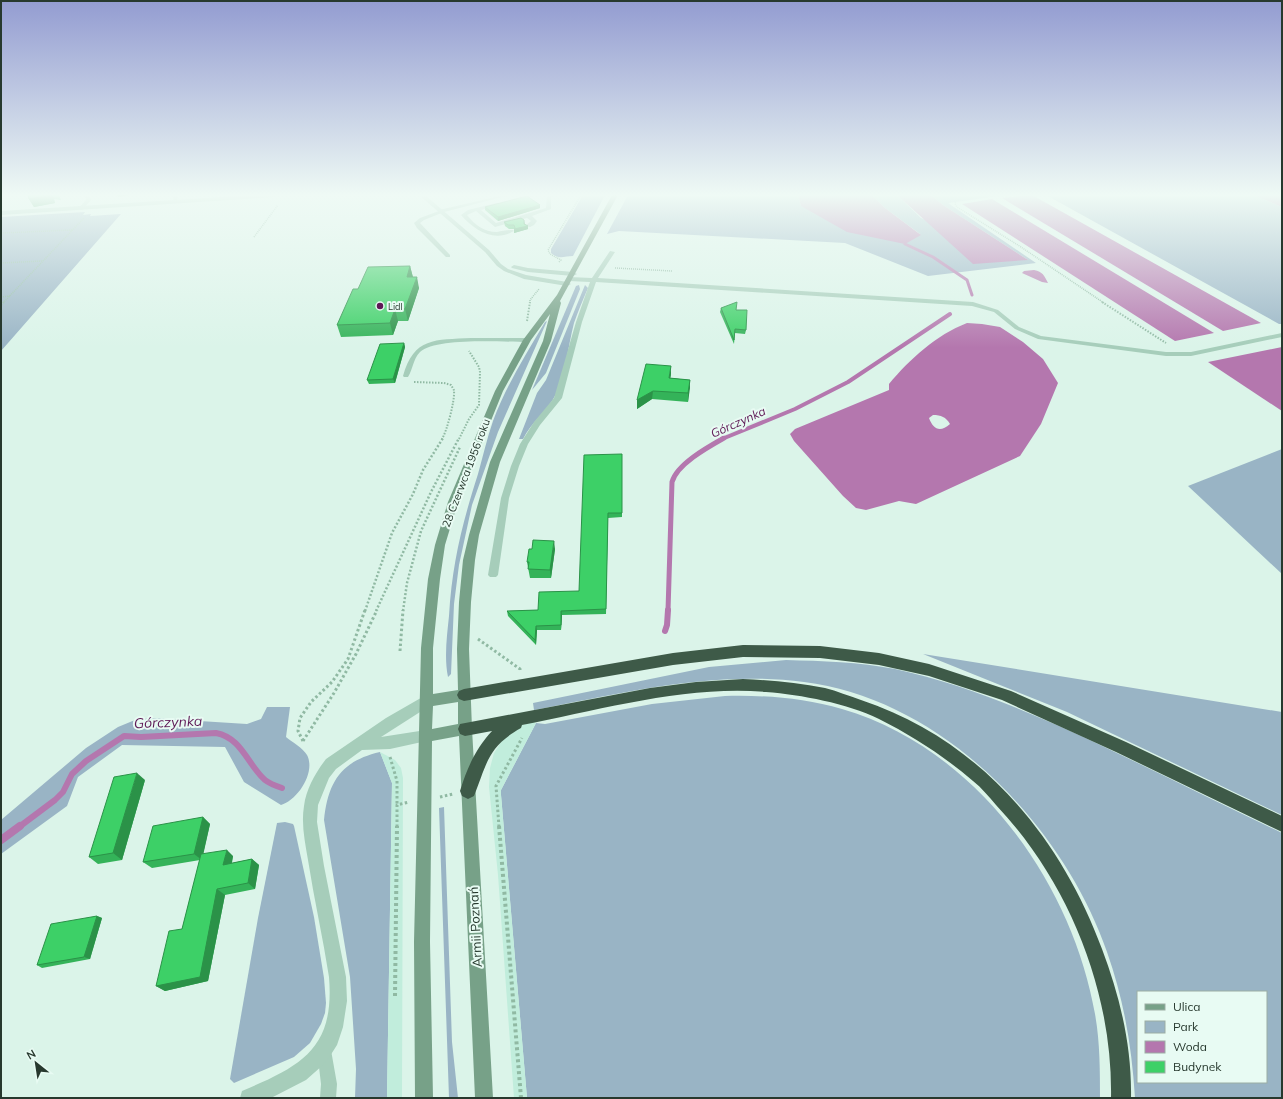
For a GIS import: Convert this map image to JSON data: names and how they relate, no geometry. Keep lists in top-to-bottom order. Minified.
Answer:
{"streets":{"main road":["28 Czerwca 1956 roku","Armii Poznań"]},"crossings":[["28 Czerwca 1956 roku","Armii Poznań"]],"water":["Górczynka"],"places":["Lidl"],"legend":["Ulica","Park","Woda","Budynek"],"north":"top left"}
